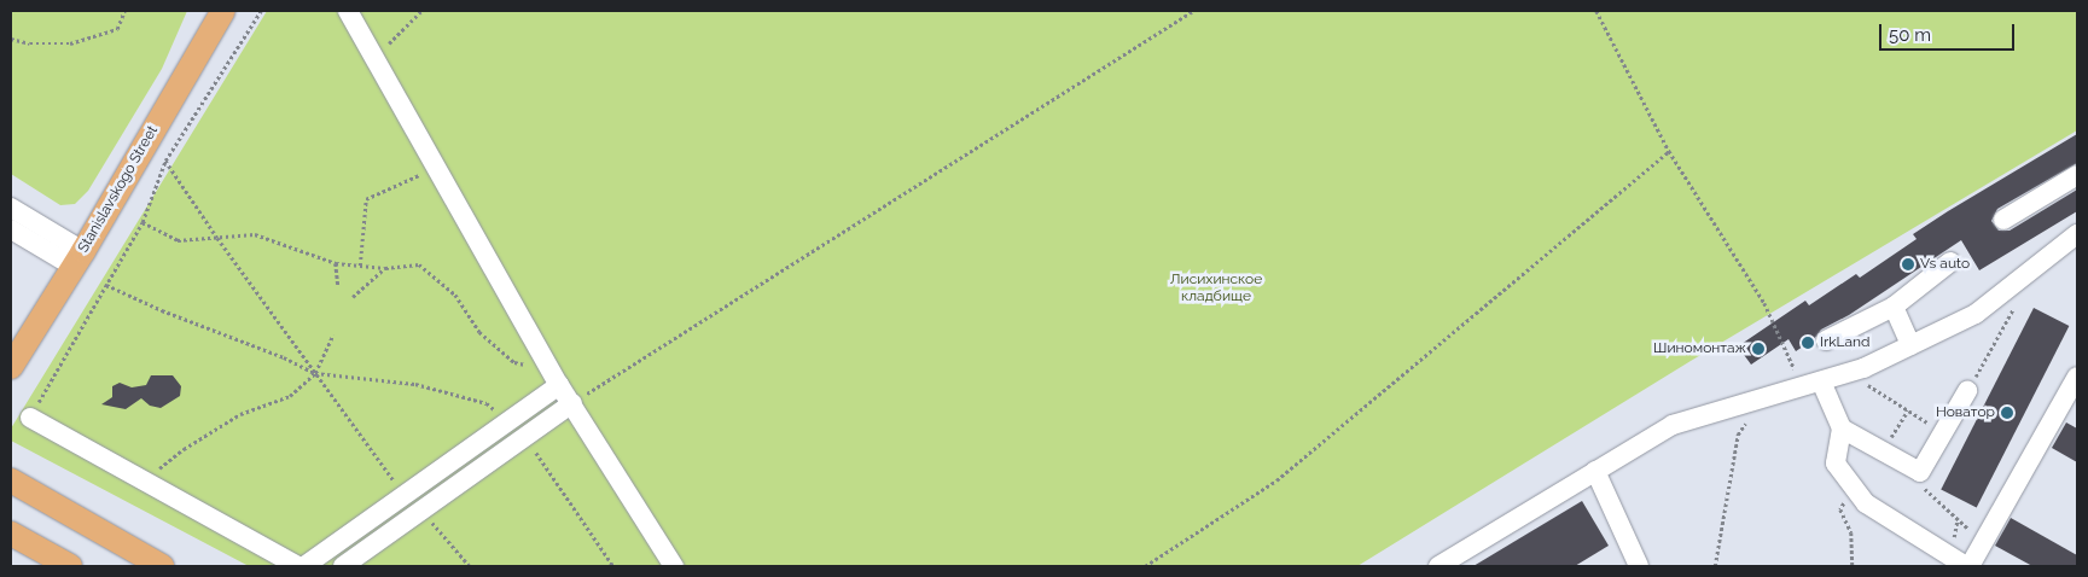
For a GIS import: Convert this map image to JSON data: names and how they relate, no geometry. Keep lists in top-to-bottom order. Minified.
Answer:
{"streets":{"main road":["Stanislavskogo Street"]},"parks":["Лисихинское кладбище"],"places":["Vs auto","IrkLand","Шиномонтаж","Новатор"],"scale_bar":"50 m"}
